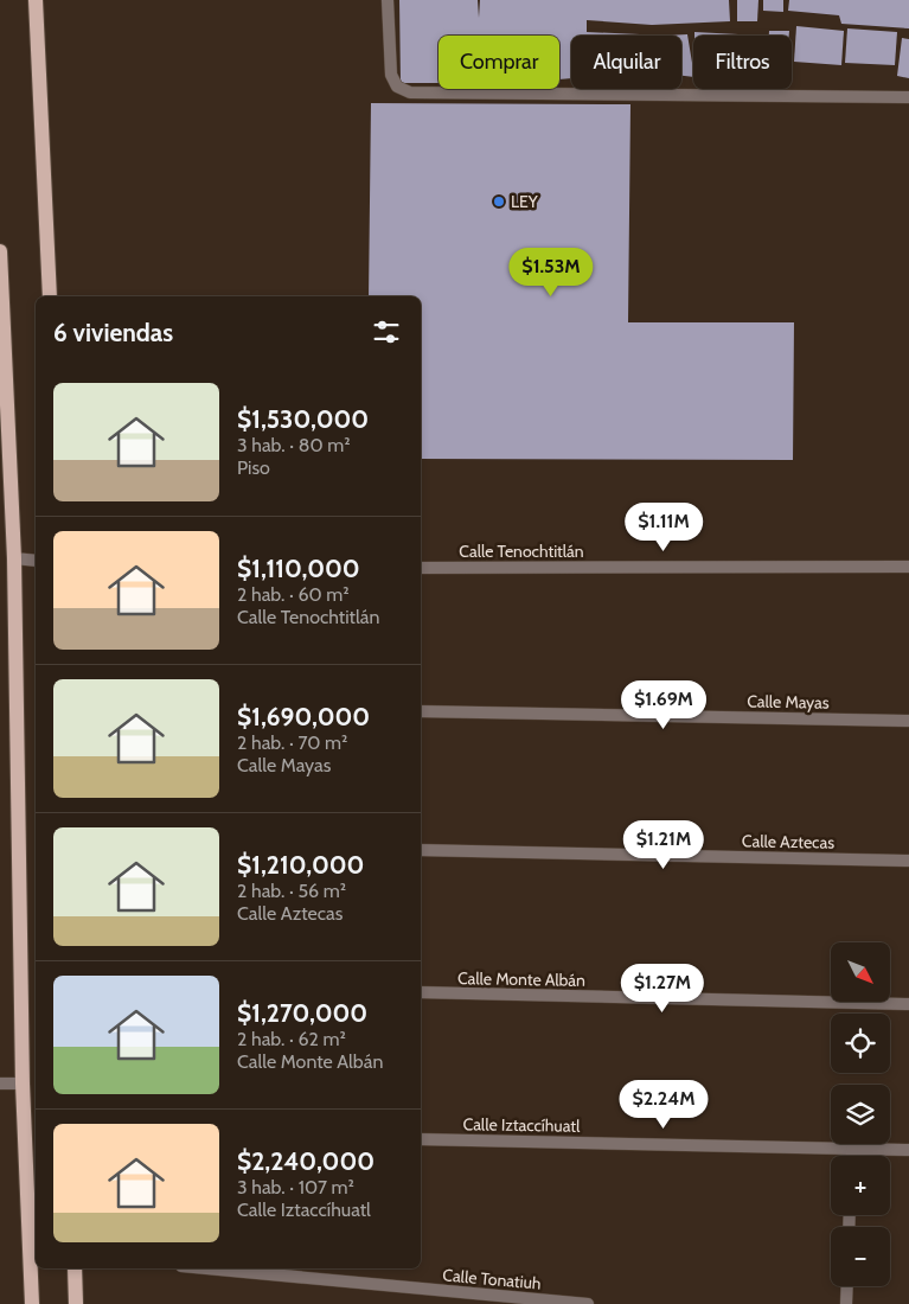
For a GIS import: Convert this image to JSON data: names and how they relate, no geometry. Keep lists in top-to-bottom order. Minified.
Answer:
{"streets":{"street":["Calle Tenochtitlán","Calle Mayas","Calle Aztecas","Calle Monte Albán","Calle Iztaccíhuatl","Calle Tonatiuh"]},"places":["LEY"],"north":"bottom right","page":{"chip":["Comprar","Alquilar","Filtros"],"price":["$1.53M","$1.11M","$1.69M","$1.21M","$1.27M","$2.24M"],"heading":"6 viviendas","list":[{"name":"$1,530,000","note":"3 hab. · 80 m² · Piso"},{"name":"$1,110,000","note":"2 hab. · 60 m² · Calle Tenochtitlán"},{"name":"$1,690,000","note":"2 hab. · 70 m² · Calle Mayas"},{"name":"$1,210,000","note":"2 hab. · 56 m² · Calle Aztecas"},{"name":"$1,270,000","note":"2 hab. · 62 m² · Calle Monte Albán"},{"name":"$2,240,000","note":"3 hab. · 107 m² · Calle Iztaccíhuatl"}],"map_buttons":["+","−"]}}
